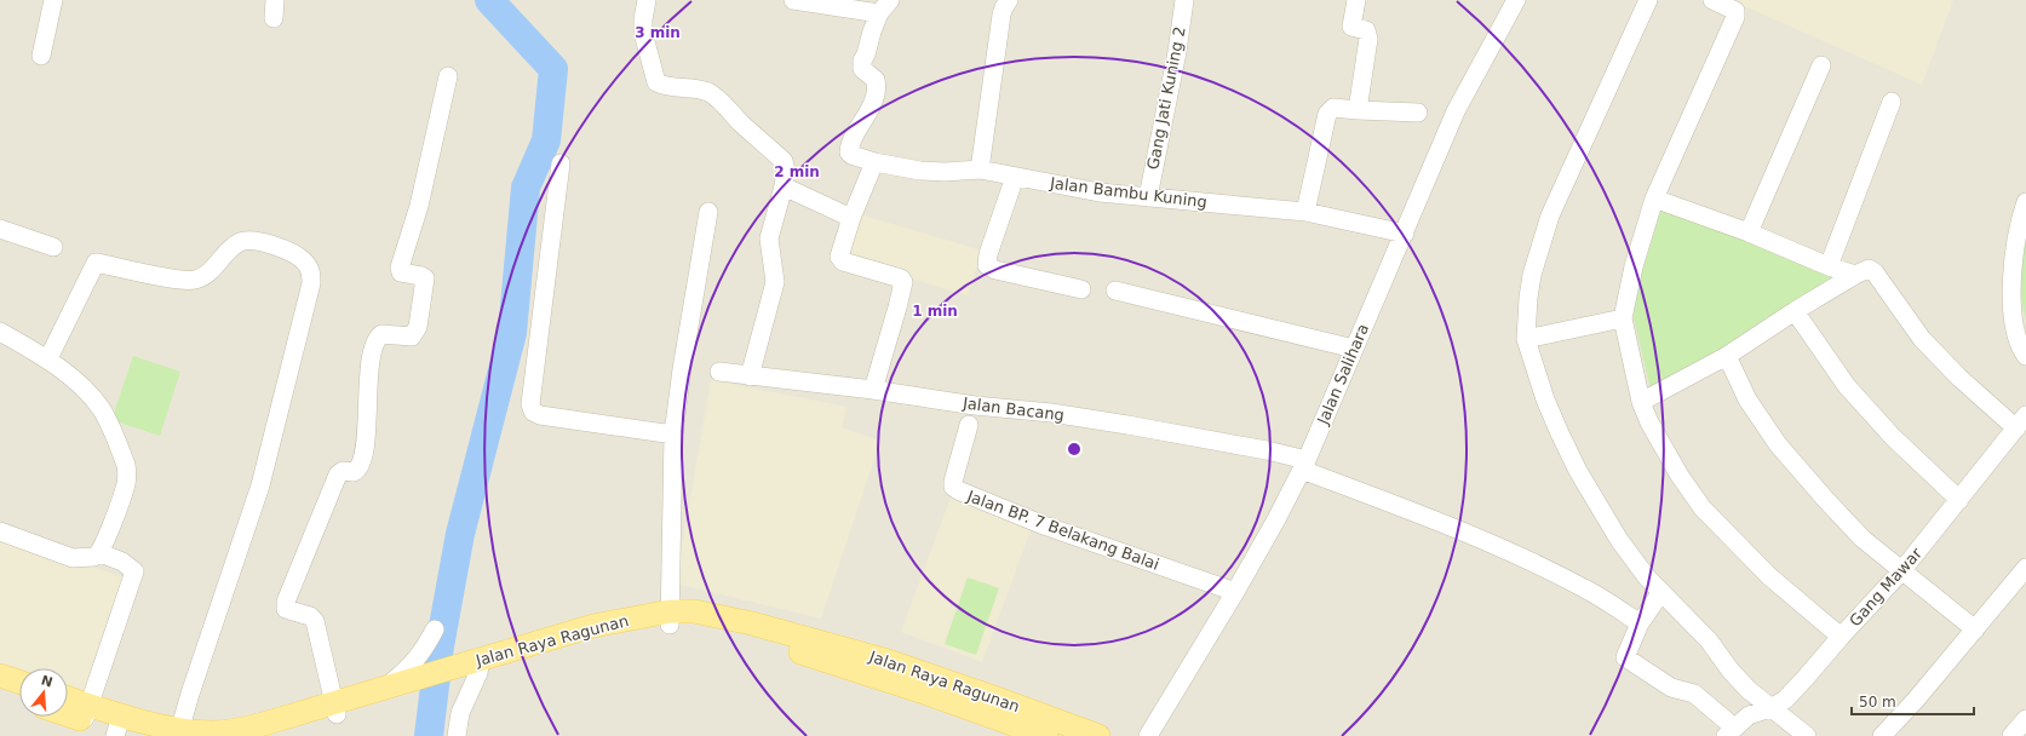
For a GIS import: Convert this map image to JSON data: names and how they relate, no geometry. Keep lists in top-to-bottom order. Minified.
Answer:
{"streets":{"main road":["Jalan Raya Ragunan"],"street":["Gang Jati Kuning 2","Jalan Bambu Kuning","Jalan Salihara","Jalan Bacang","Jalan BP. 7 Belakang Balai","Gang Mawar"]},"crossings":[["Gang Jati Kuning 2","Jalan Bambu Kuning"],["Jalan Bambu Kuning","Jalan Salihara"],["Jalan Salihara","Jalan Bacang"],["Jalan Salihara","Jalan BP. 7 Belakang Balai"]],"scale_bar":"50 m","north":"top","rings":["3 min","2 min","1 min"]}
